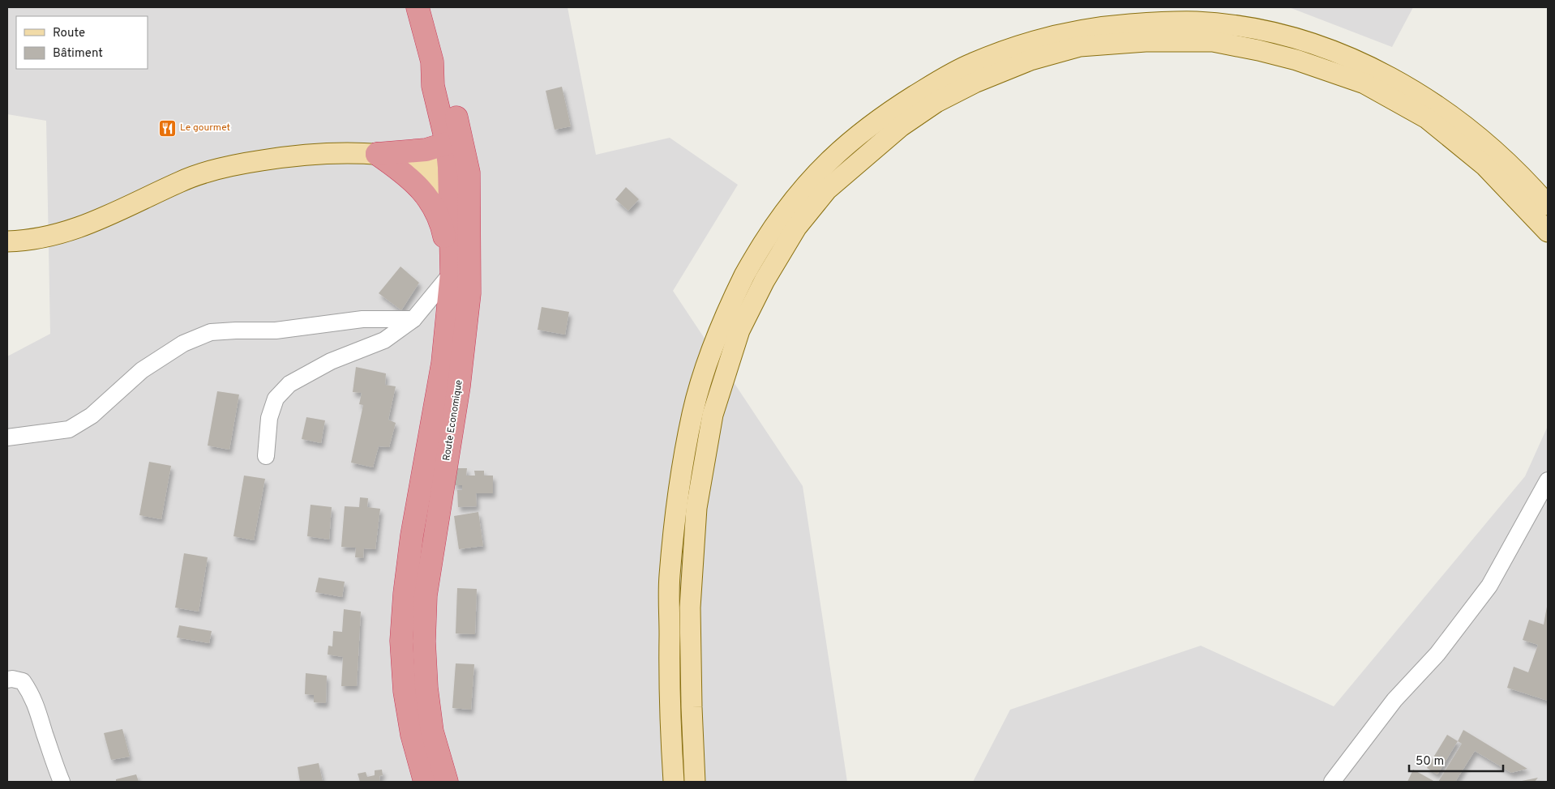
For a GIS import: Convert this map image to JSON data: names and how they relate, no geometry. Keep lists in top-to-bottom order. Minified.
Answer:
{"streets":{"highway":["Route Economique"]},"places":{"restaurant":["Le gourmet"]},"legend":["Route","Bâtiment"],"scale_bar":"50 m"}
